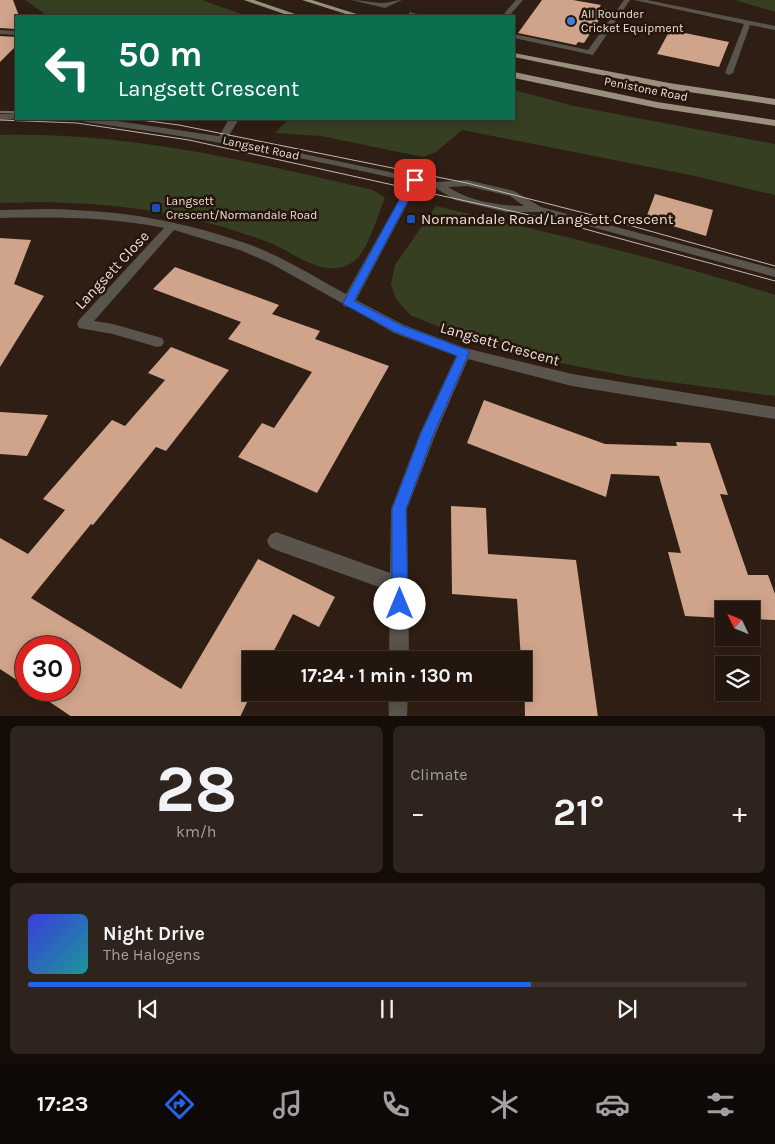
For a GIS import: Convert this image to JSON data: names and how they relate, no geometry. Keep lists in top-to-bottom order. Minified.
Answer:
{"streets":{"highway":["Penistone Road"],"street":["Langsett Road","Langsett Close","Langsett Crescent"]},"crossings":[["Langsett Close","Langsett Crescent"]],"places":{"other":["All Rounder Cricket Equipment"],"transit":["Langsett Crescent/Normandale Road","Normandale Road/Langsett Crescent"]},"north":"top left","page":{"turn":["50 m","Langsett Crescent"],"limit":"30","trip":"17:24 · 1 min · 130 m","tile":[["28","km/h"],"Climate"],"heat":["−","21°","+"],"song":["Night Drive","The Halogens"],"tabs":"17:23"}}
